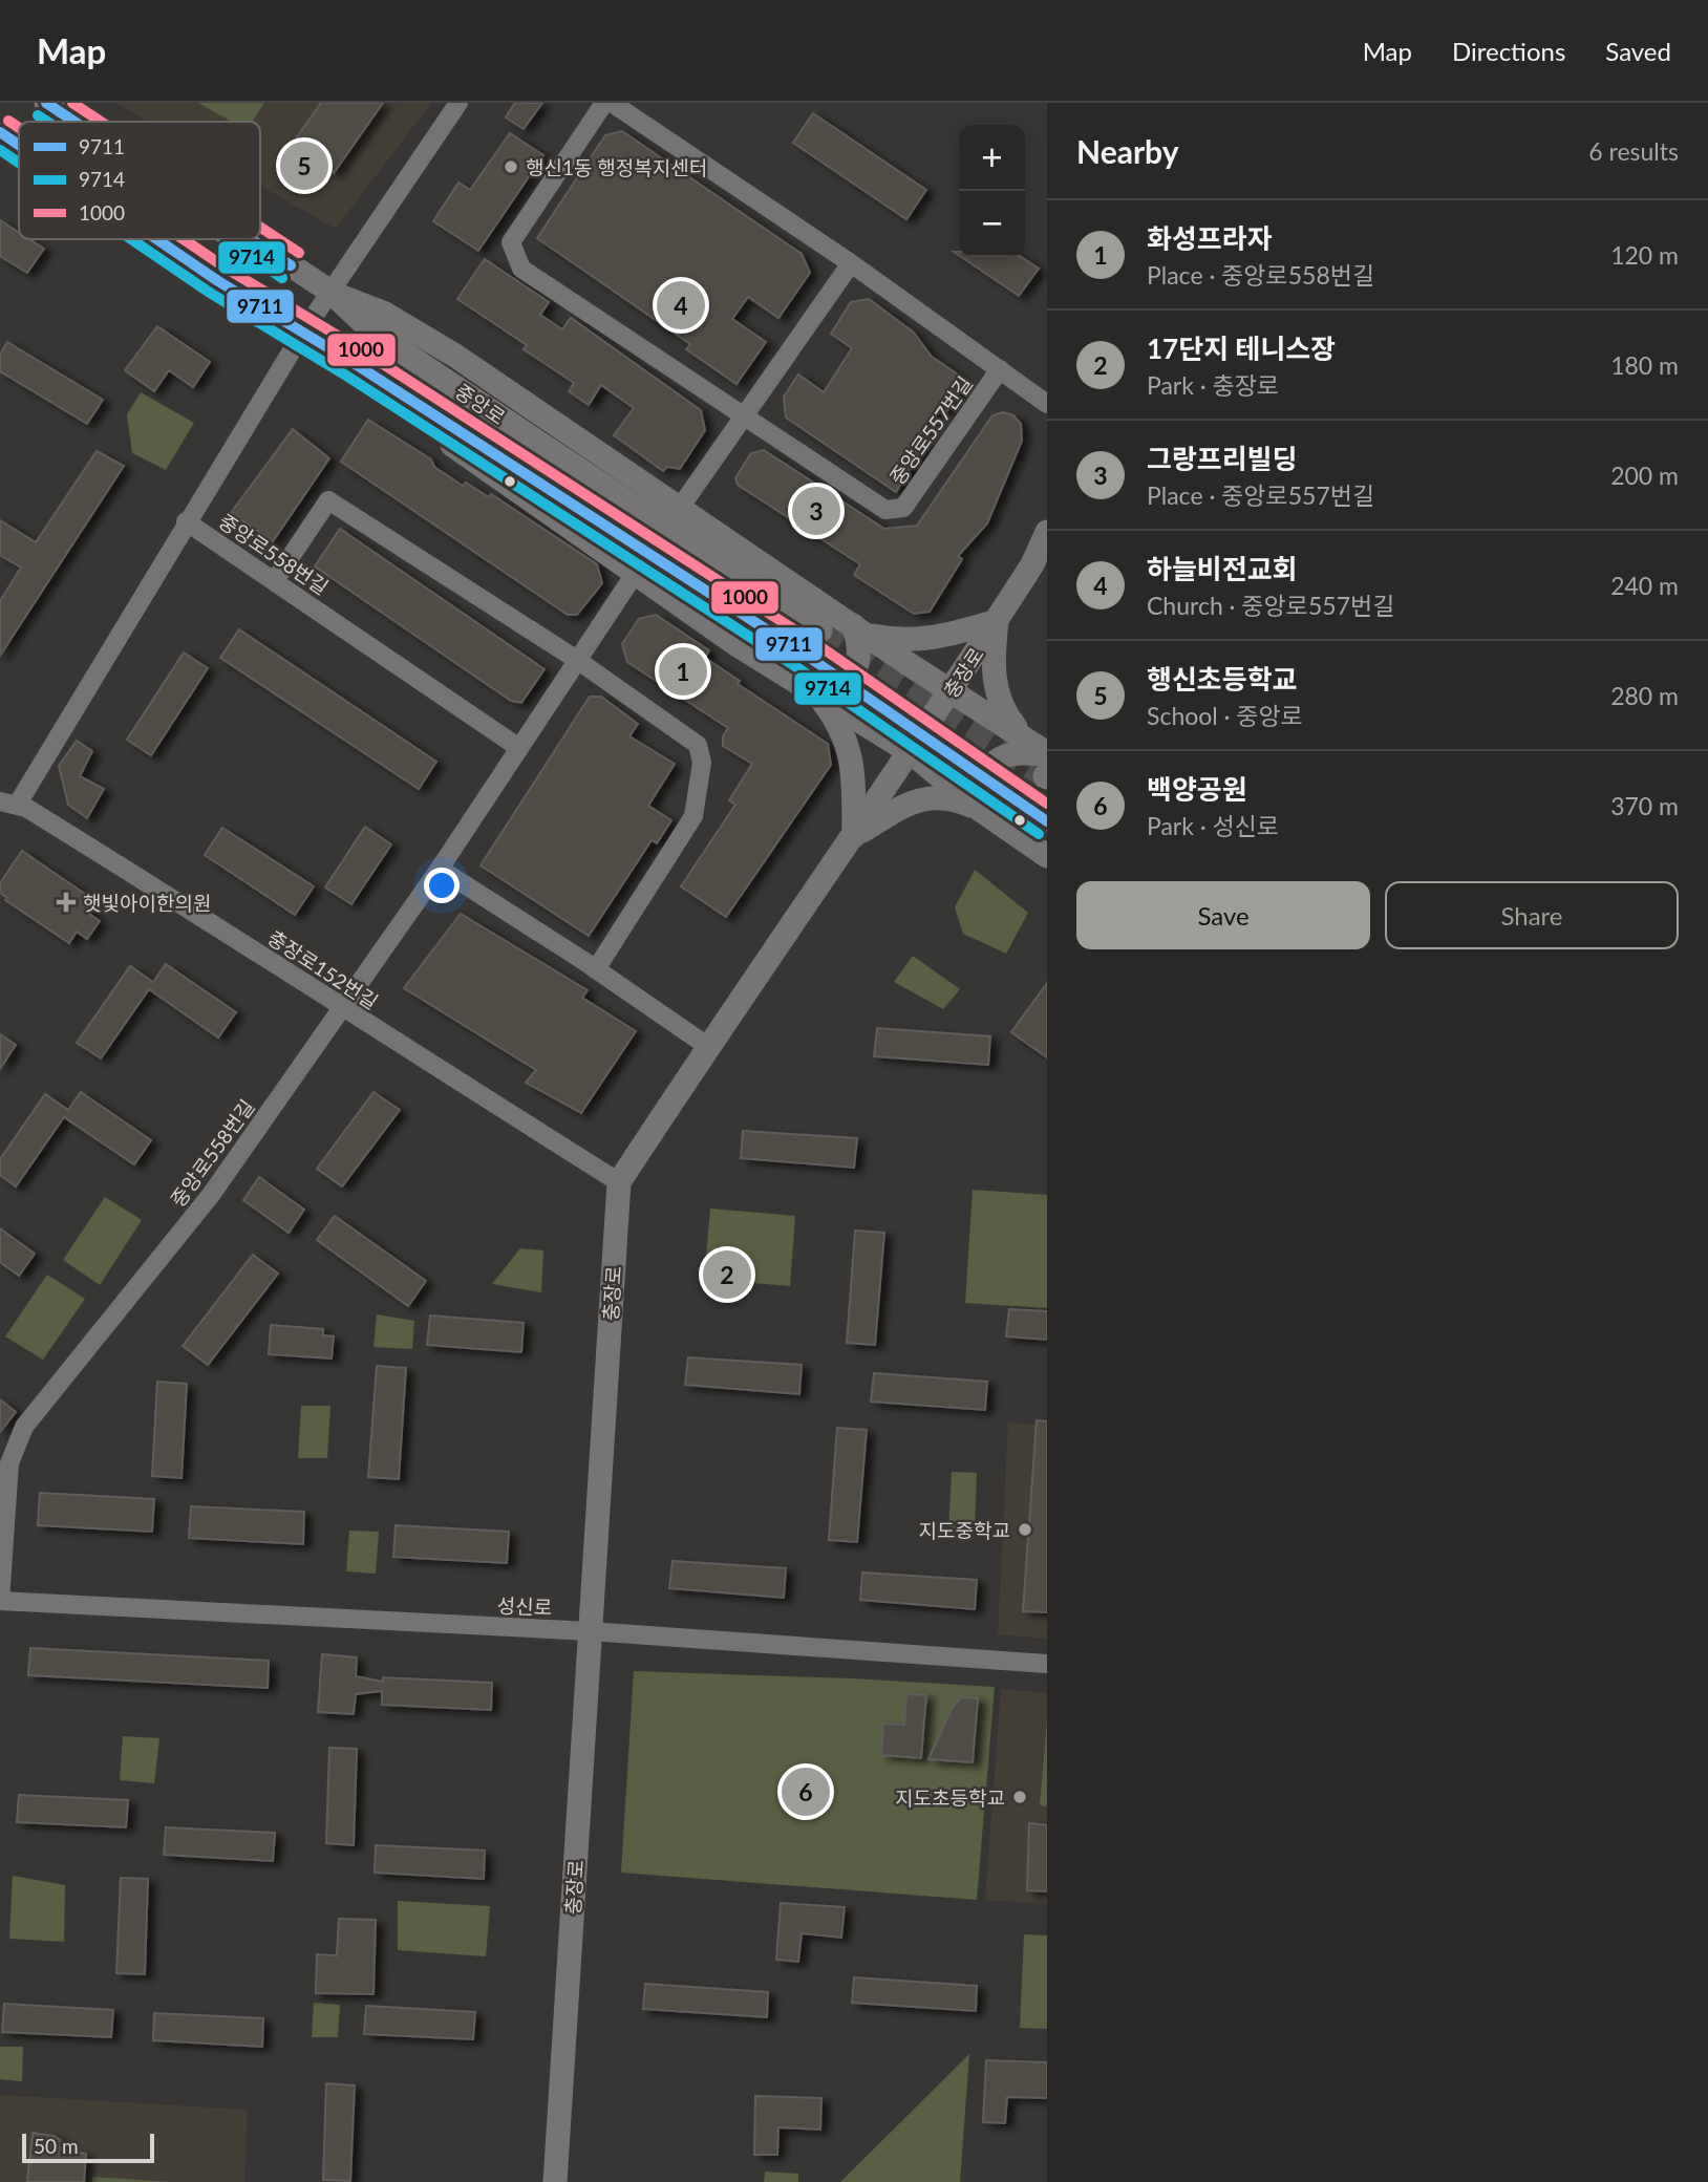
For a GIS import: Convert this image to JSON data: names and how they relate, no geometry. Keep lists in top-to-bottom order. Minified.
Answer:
{"streets":{"main road":["중앙로","충장로"],"street":["중앙로557번길","중앙로558번길","충장로152번길","성신로"]},"crossings":[["중앙로558번길","충장로152번길"],["중앙로558번길","성신로"],["충장로","충장로152번길"],["충장로","성신로"]],"places":{"other":["행신1동 행정복지센터","지도중학교","지도초등학교"],"health":["햇빛아이한의원"]},"lines":["transit line 9711","transit line 1000","transit line 9714"],"legend":["9711","9714","1000"],"scale_bar":"50 m","page":{"header":"Map","nav":["Map","Directions","Saved"],"heading":["Nearby","6 results"],"map_buttons":["+","−"],"pins":["5","4","3","1","2","6"],"list":[{"mark":"1","name":"화성프라자","note":"Place · 중앙로558번길","value":"120 m"},{"mark":"2","name":"17단지 테니스장","note":"Park · 충장로","value":"180 m"},{"mark":"3","name":"그랑프리빌딩","note":"Place · 중앙로557번길","value":"200 m"},{"mark":"4","name":"하늘비전교회","note":"Church · 중앙로557번길","value":"240 m"},{"mark":"5","name":"행신초등학교","note":"School · 중앙로","value":"280 m"},{"mark":"6","name":"백양공원","note":"Park · 성신로","value":"370 m"}],"buttons":["Save","Share"],"scale":"50 m"}}
